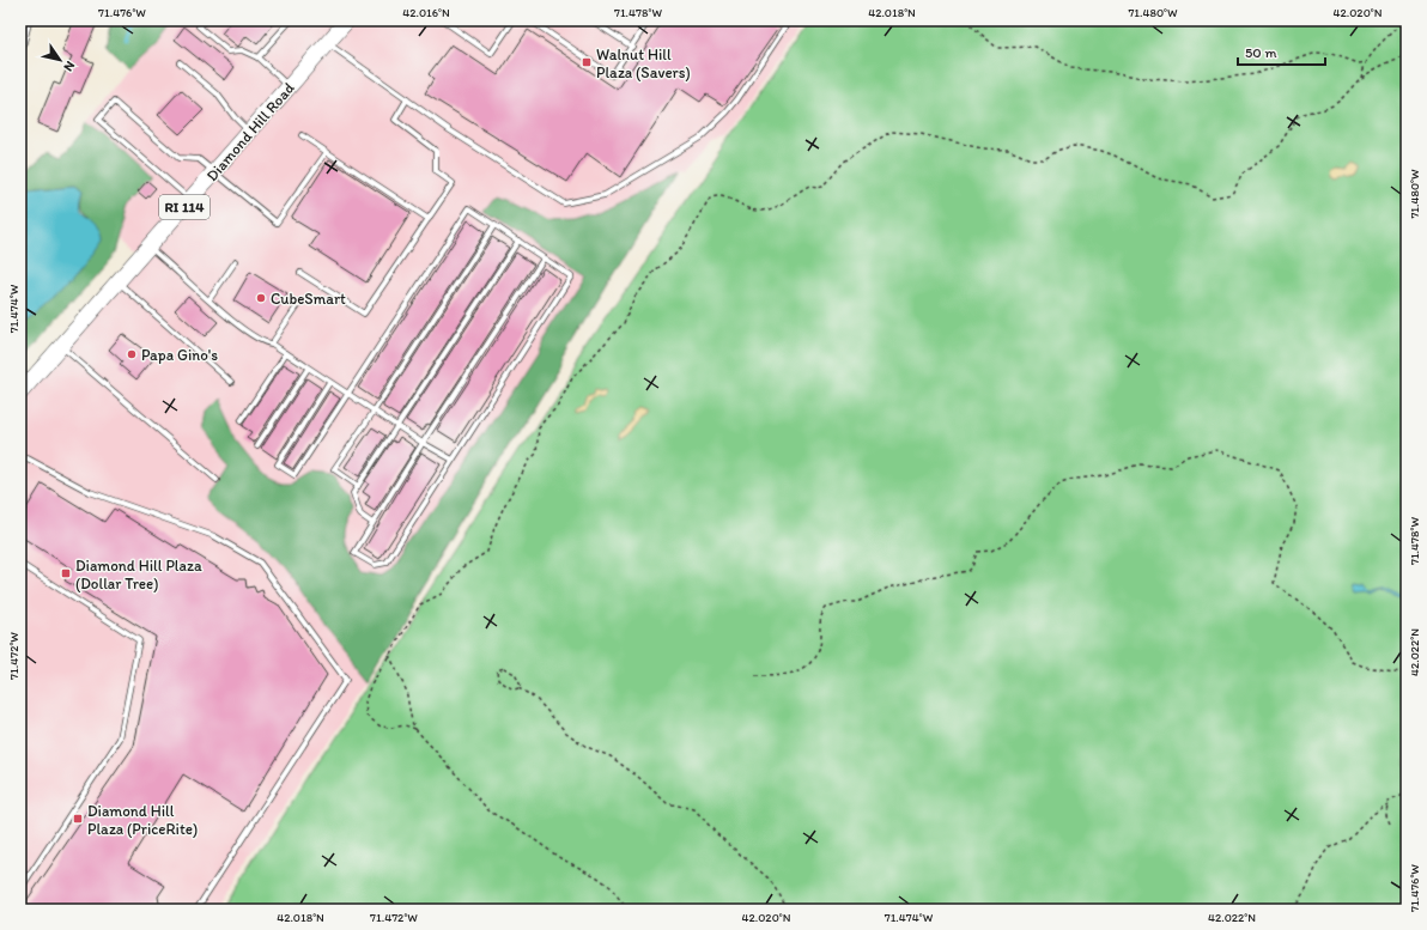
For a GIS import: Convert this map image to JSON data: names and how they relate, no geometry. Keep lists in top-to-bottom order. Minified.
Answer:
{"streets":{"main road":["Diamond Hill Road","RI 114"]},"places":{"transit":["Walnut Hill Plaza (Savers)","Diamond Hill Plaza (Dollar Tree)","Diamond Hill Plaza (PriceRite)"],"other":["CubeSmart","Papa Gino's"]},"scale_bar":"50 m","north":"bottom right","coordinates":["71.476°W","42.016°N","71.478°W","42.018°N","71.480°W","42.020°N","71.474°W","42.022°N","71.472°W"]}
